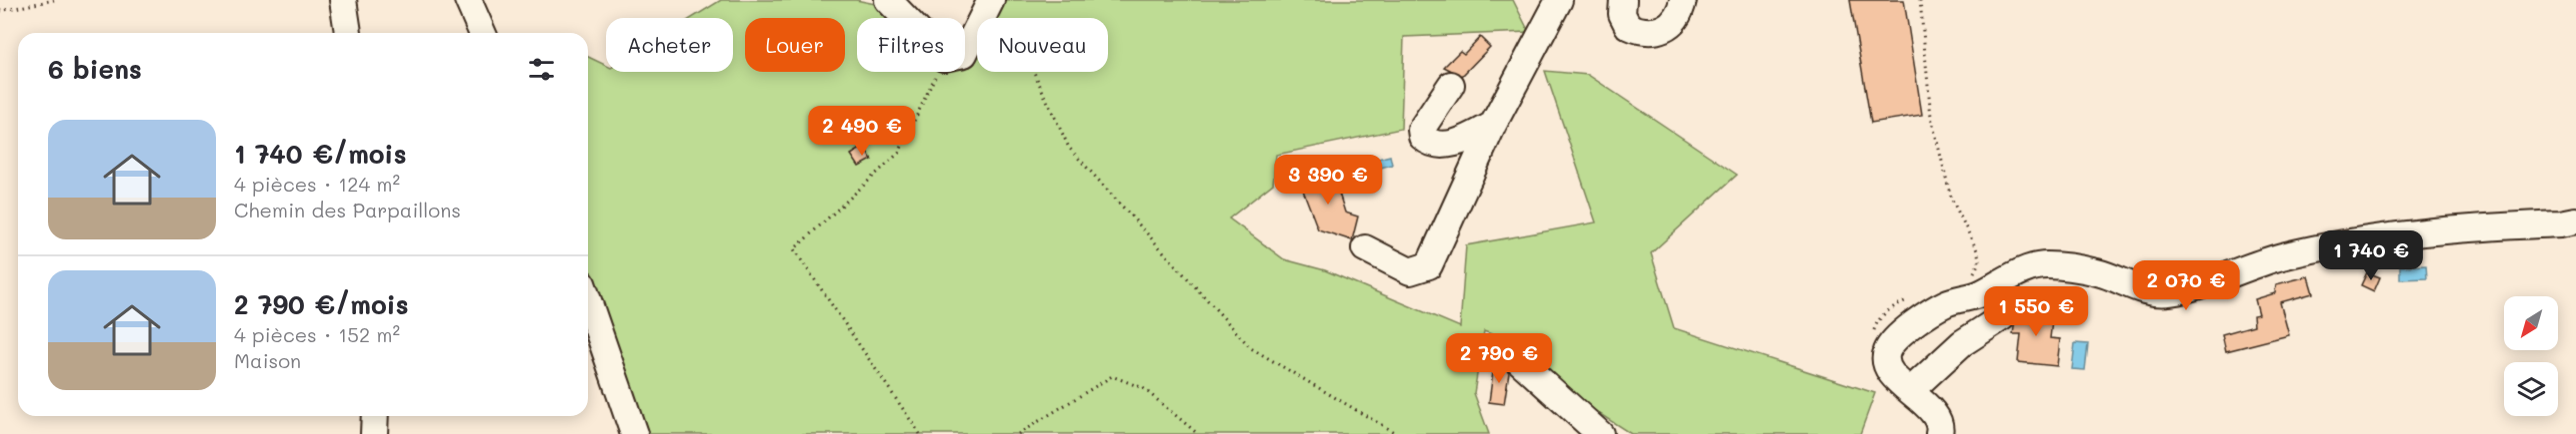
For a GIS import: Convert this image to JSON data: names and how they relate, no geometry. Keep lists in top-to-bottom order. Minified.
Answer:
{"north":"bottom left","page":{"chip":["Acheter","Louer","Filtres","Nouveau"],"heading":"6 biens","list":[{"name":"1 740 €/mois","note":"4 pièces · 124 m² · Chemin des Parpaillons"},{"name":"2 790 €/mois","note":"4 pièces · 152 m² · Maison"}],"price":["2 490 €","3 390 €","1 740 €","2 070 €","1 550 €","2 790 €"]}}
